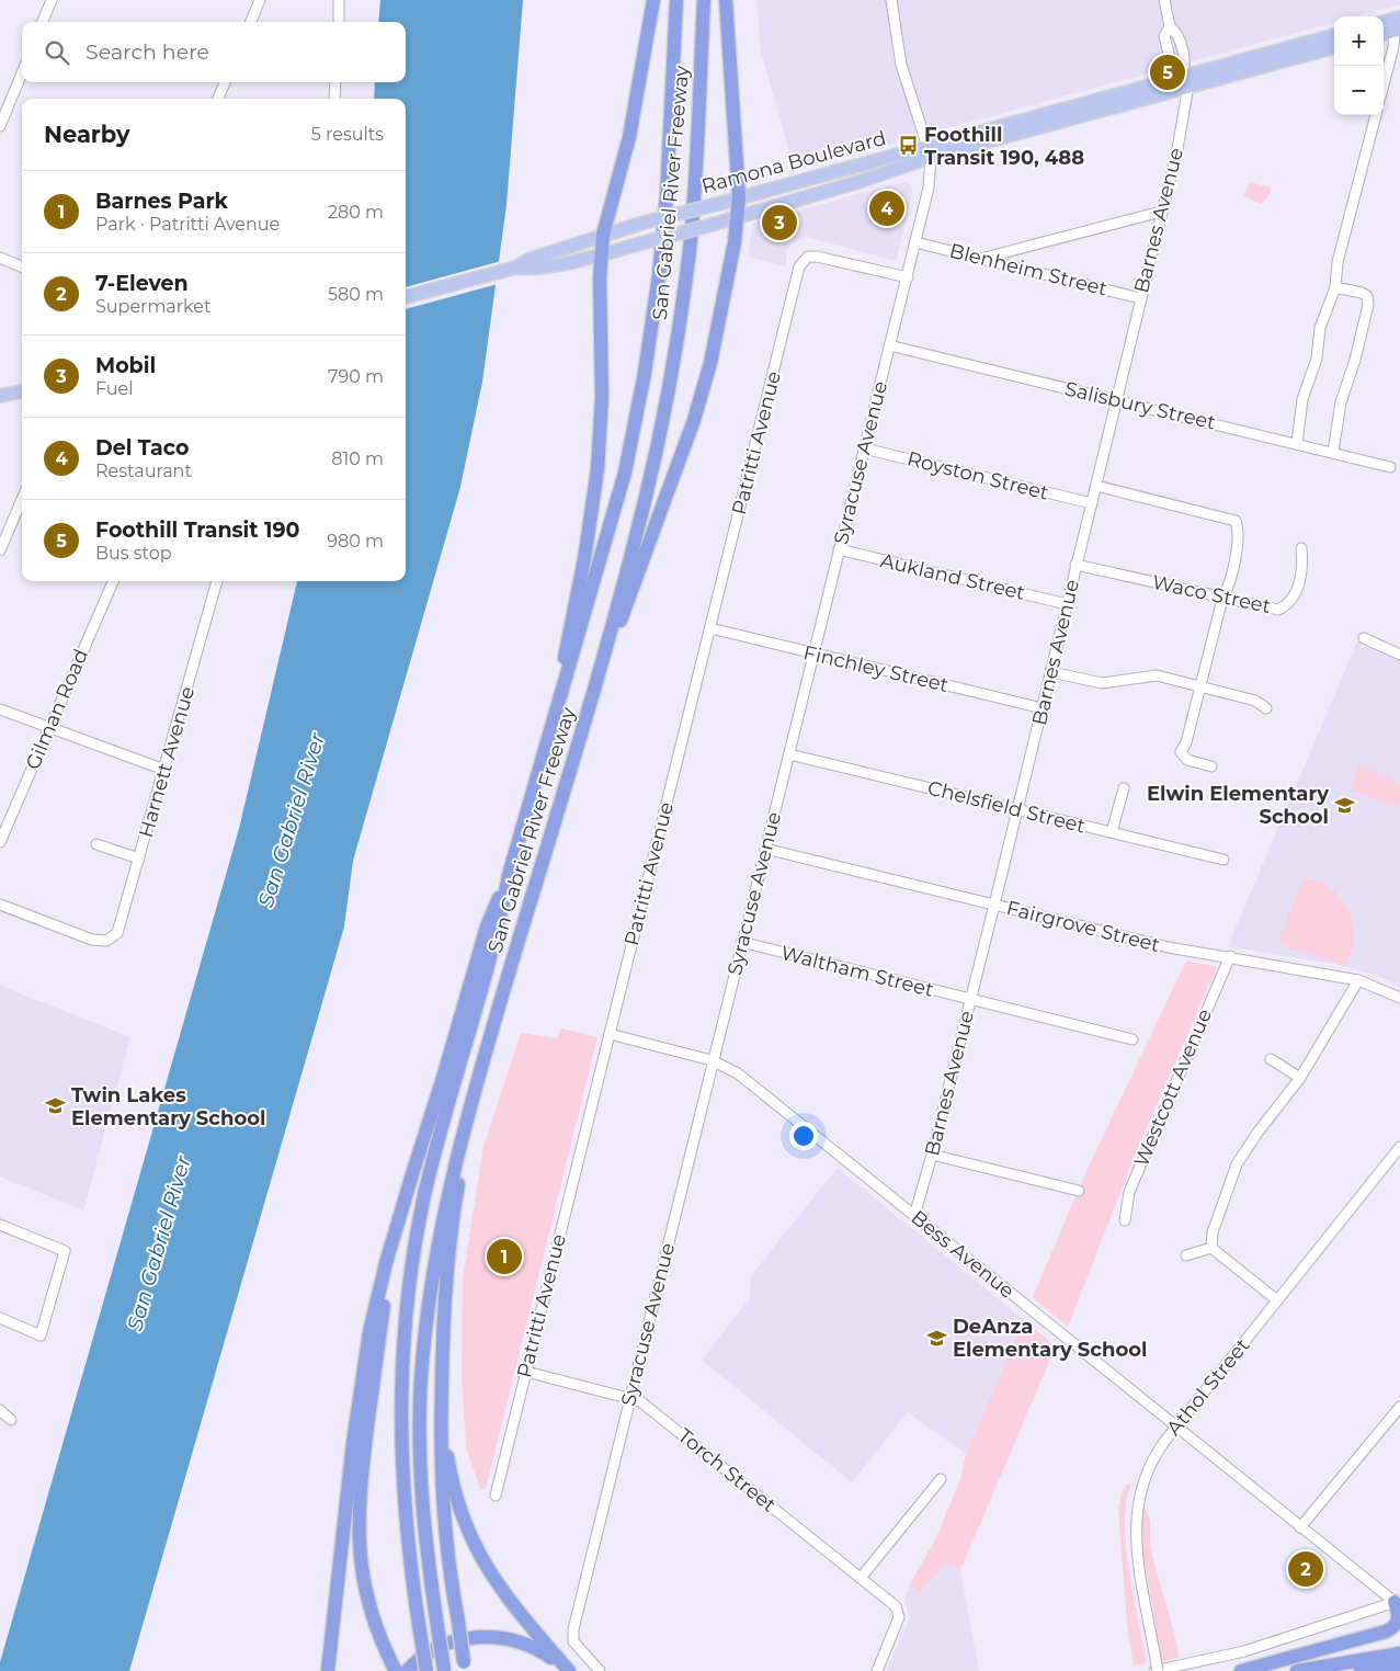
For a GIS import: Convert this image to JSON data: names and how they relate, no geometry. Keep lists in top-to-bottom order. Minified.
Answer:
{"streets":{"highway":["San Gabriel River Freeway"],"main road":["Ramona Boulevard"],"street":["Barnes Avenue","Blenheim Street","Salisbury Street","Patritti Avenue","Syracuse Avenue","Royston Street","Aukland Street","Waco Street","Finchley Street","Gilman Road","Harnett Avenue","Chelsfield Street","Fairgrove Street","Waltham Street","Westcott Avenue","Bess Avenue","Athol Street","Torch Street"]},"crossings":[["Ramona Boulevard","Barnes Avenue"],["Ramona Boulevard","Syracuse Avenue"],["Barnes Avenue","Blenheim Street"],["Barnes Avenue","Salisbury Street"],["Barnes Avenue","Royston Street"],["Barnes Avenue","Aukland Street"],["Barnes Avenue","Waco Street"],["Barnes Avenue","Finchley Street"],["Barnes Avenue","Chelsfield Street"],["Barnes Avenue","Fairgrove Street"],["Barnes Avenue","Waltham Street"],["Barnes Avenue","Bess Avenue"],["Blenheim Street","Syracuse Avenue"],["Salisbury Street","Syracuse Avenue"],["Patritti Avenue","Syracuse Avenue"],["Patritti Avenue","Finchley Street"],["Patritti Avenue","Bess Avenue"],["Patritti Avenue","Torch Street"],["Syracuse Avenue","Royston Street"],["Syracuse Avenue","Aukland Street"],["Syracuse Avenue","Finchley Street"],["Syracuse Avenue","Chelsfield Street"],["Syracuse Avenue","Fairgrove Street"],["Syracuse Avenue","Waltham Street"],["Syracuse Avenue","Bess Avenue"],["Syracuse Avenue","Torch Street"],["Fairgrove Street","Westcott Avenue"],["Bess Avenue","Athol Street"]],"water":["San Gabriel River"],"places":{"bus stop":["Foothill Transit 190, 488"],"school or university":["Elwin Elementary School","Twin Lakes Elementary School","DeAnza Elementary School"]},"page":{"map_buttons":["+","−"],"search":"Search here","pins":["5","4","3","1","2"],"heading":["Nearby","5 results"],"list":[{"mark":"1","name":"Barnes Park","note":"Park · Patritti Avenue","value":"280 m"},{"mark":"2","name":"7-Eleven","note":"Supermarket","value":"580 m"},{"mark":"3","name":"Mobil","note":"Fuel","value":"790 m"},{"mark":"4","name":"Del Taco","note":"Restaurant","value":"810 m"},{"mark":"5","name":"Foothill Transit 190","note":"Bus stop","value":"980 m"}]}}
